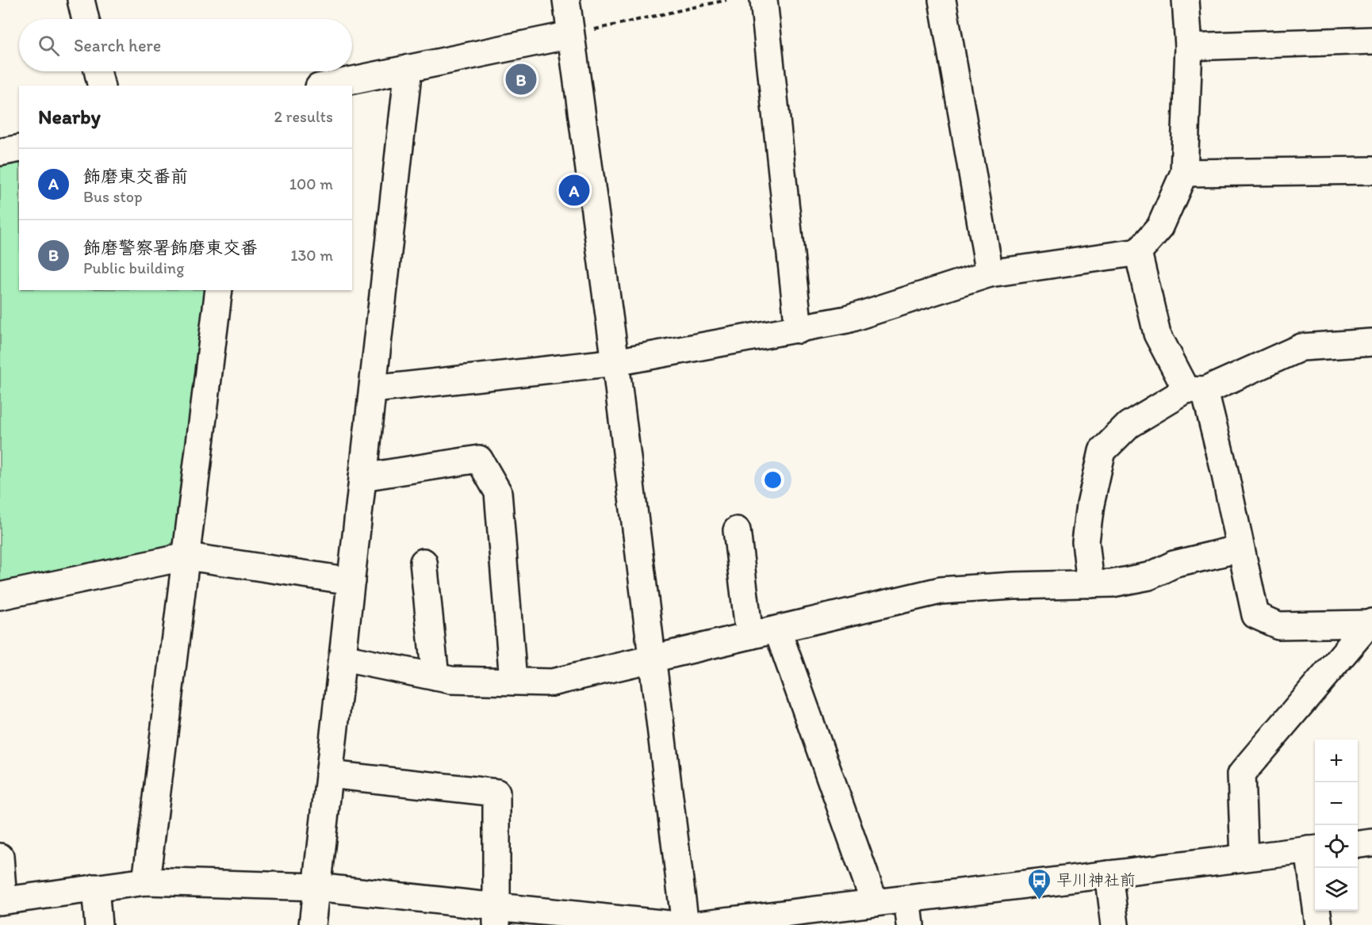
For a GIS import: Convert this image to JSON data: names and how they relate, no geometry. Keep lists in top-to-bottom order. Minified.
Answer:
{"places":{"bus stop":["早川神社前"]},"page":{"search":"Search here","pins":["B","A"],"heading":["Nearby","2 results"],"list":[{"mark":"A","name":"飾磨東交番前","note":"Bus stop","value":"100 m"},{"mark":"B","name":"飾磨警察署飾磨東交番","note":"Public building","value":"130 m"}],"map_buttons":["+","−"]}}
